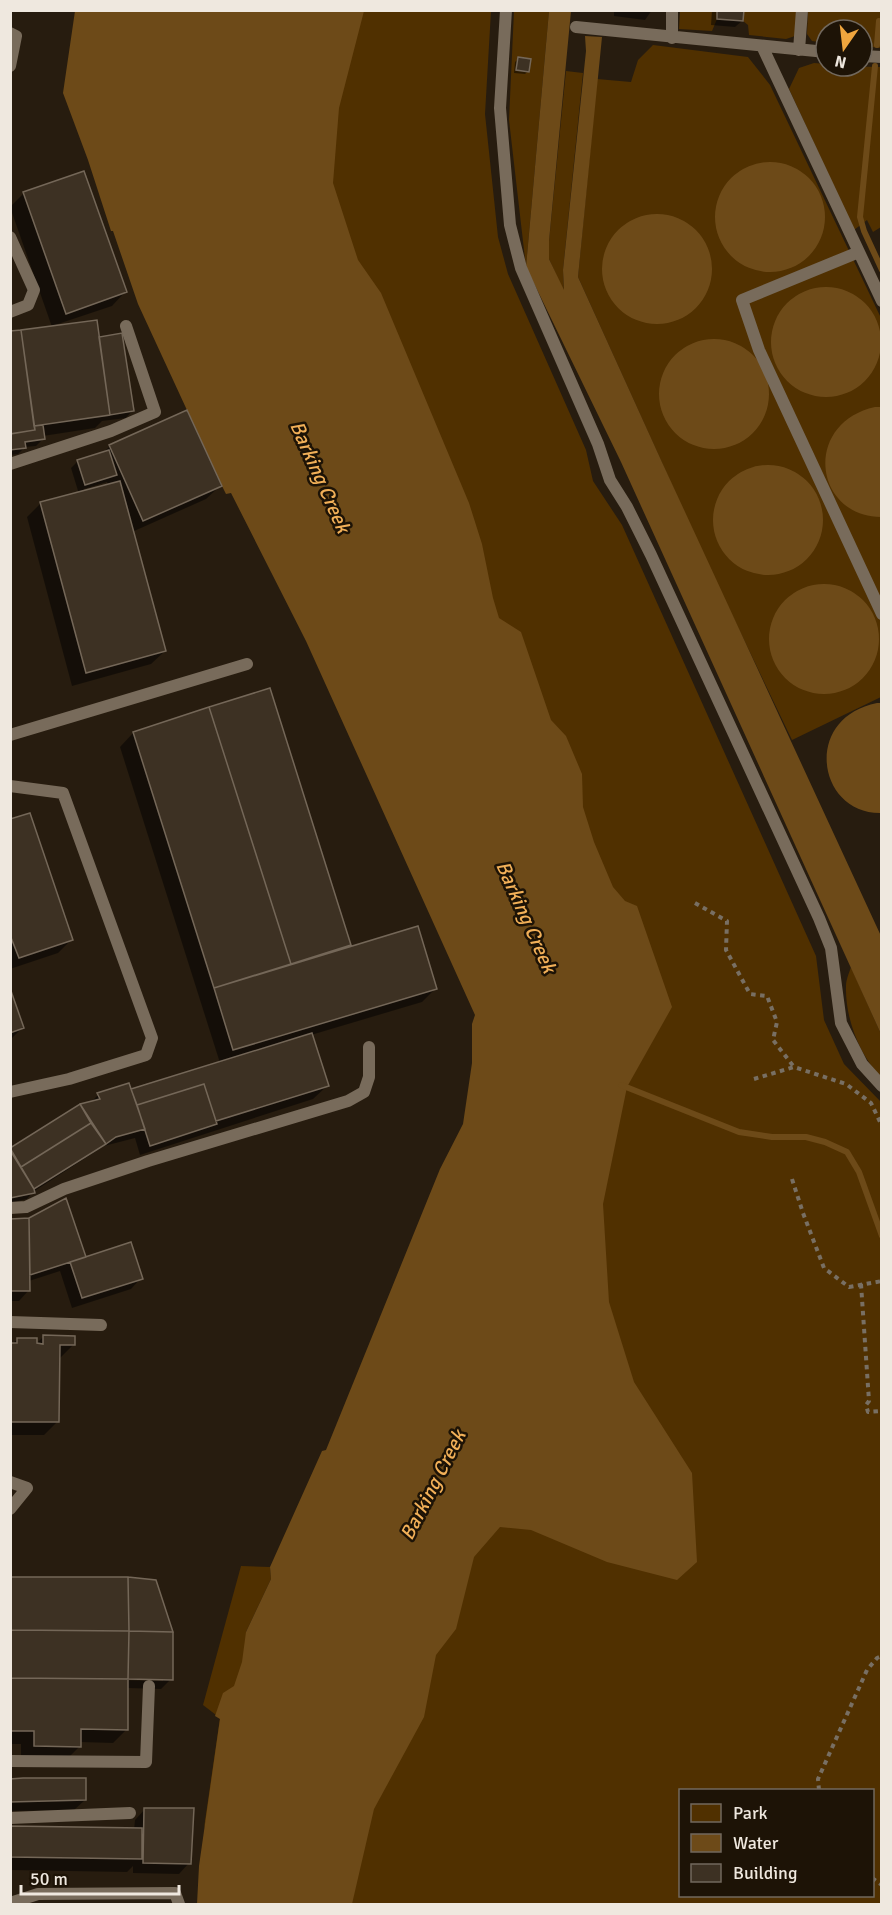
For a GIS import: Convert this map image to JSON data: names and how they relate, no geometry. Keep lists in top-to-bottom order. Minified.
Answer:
{"water":["Barking Creek"],"legend":["Park","Water","Building"],"scale_bar":"50 m","north":"bottom"}
